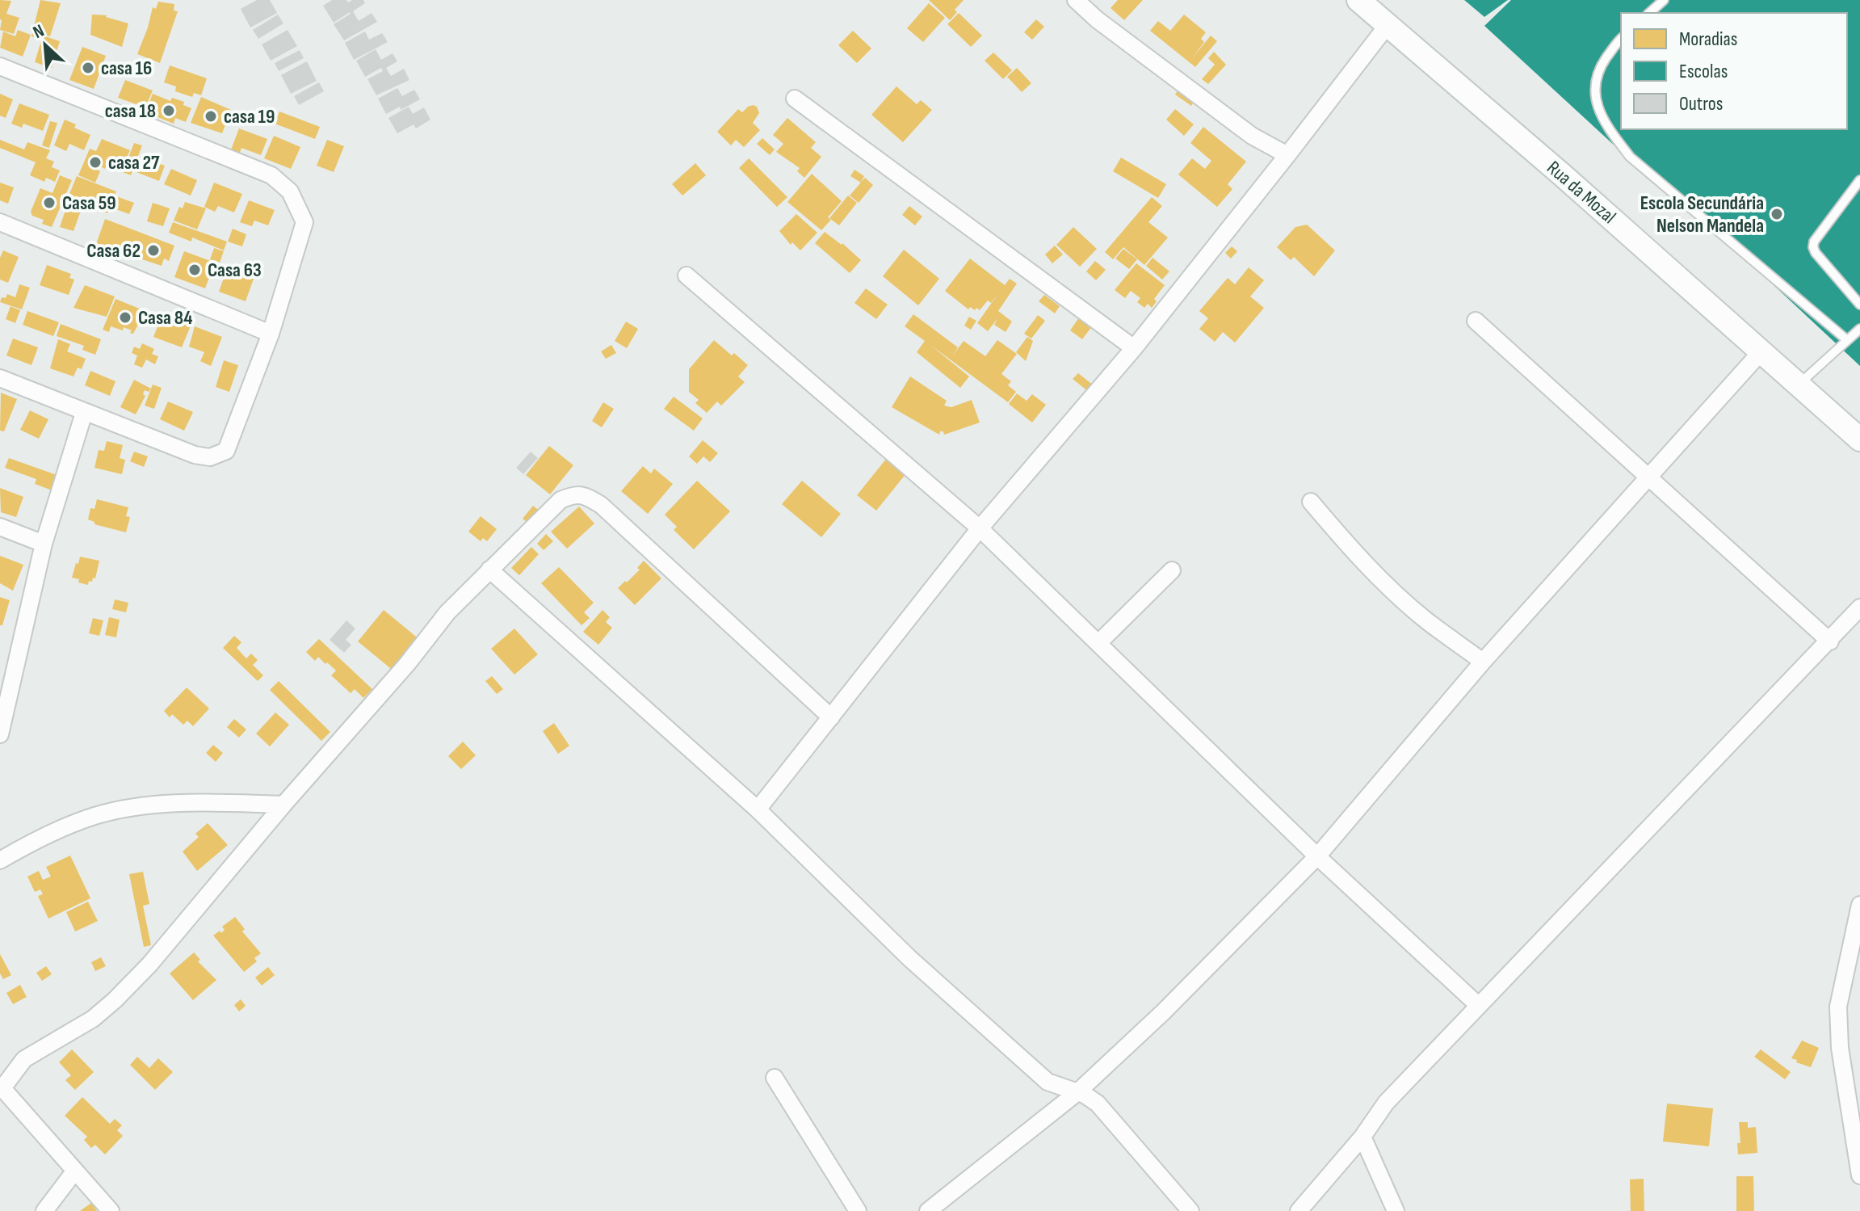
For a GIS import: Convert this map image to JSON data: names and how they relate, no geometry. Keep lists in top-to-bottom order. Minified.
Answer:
{"streets":{"main road":["Rua da Mozal"]},"places":["casa 16","casa 18","casa 19","casa 27","Casa 59","Escola Secundária Nelson Mandela","Casa 62","Casa 63","Casa 84"],"legend":["Moradias","Escolas","Outros"],"north":"top left"}
